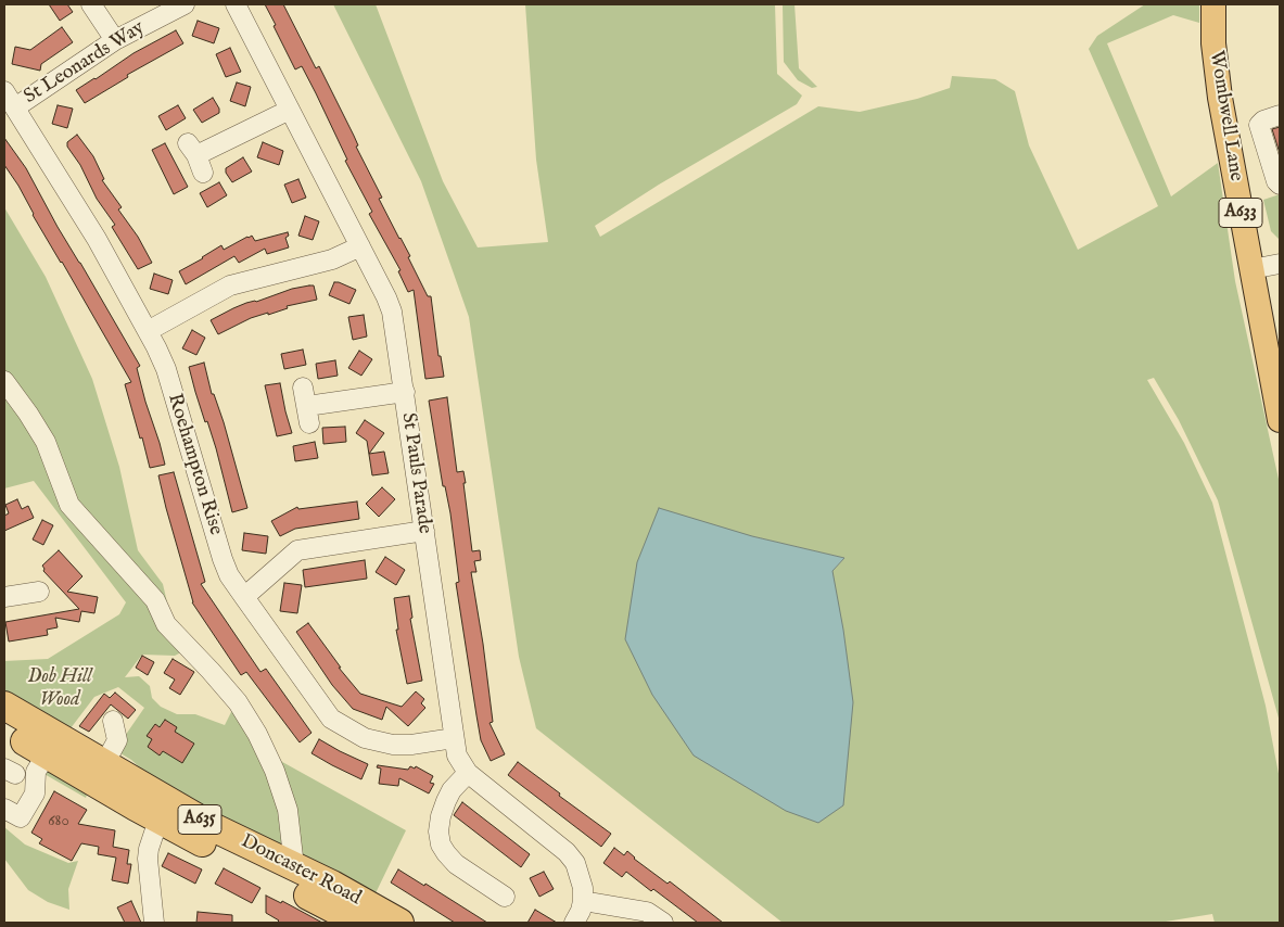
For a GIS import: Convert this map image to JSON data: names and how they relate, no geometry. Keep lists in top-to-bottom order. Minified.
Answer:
{"streets":{"highway":["A635","Doncaster Road"],"main road":["Wombwell Lane","A633"],"street":["St Leonards Way","Roehampton Rise","St Pauls Parade"]},"crossings":[["St Leonards Way","Roehampton Rise"],["Roehampton Rise","St Pauls Parade"]],"parks":["Dob Hill Wood"],"house_numbers":["680"]}
